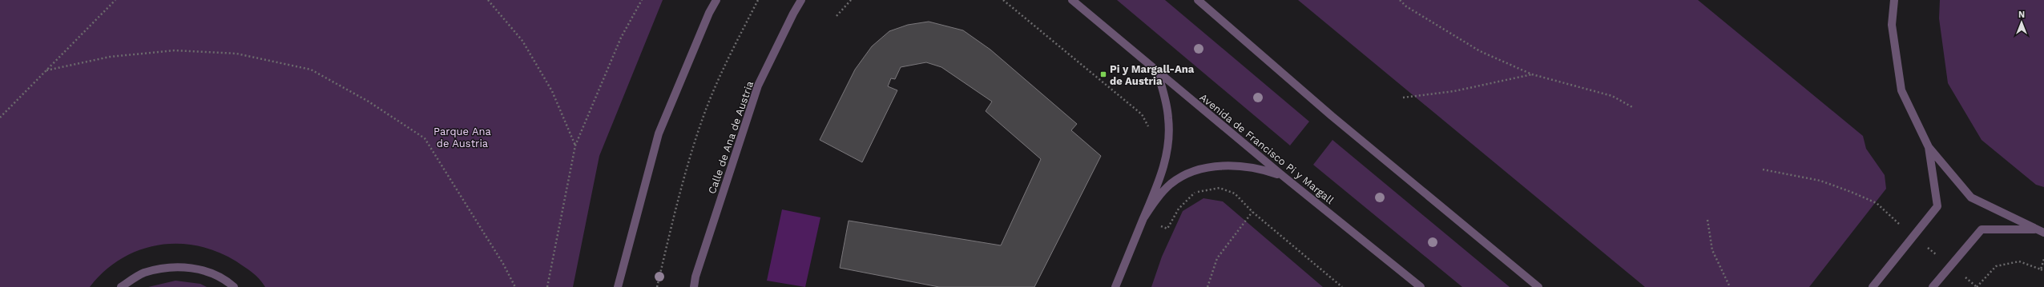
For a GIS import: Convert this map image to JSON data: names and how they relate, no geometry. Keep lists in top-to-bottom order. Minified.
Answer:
{"streets":{"street":["Calle de Ana de Austria","Avenida de Francisco Pi y Margall"]},"parks":["Parque Ana de Austria"],"places":{"transit":["Pi y Margall-Ana de Austria"]},"north":"top"}
